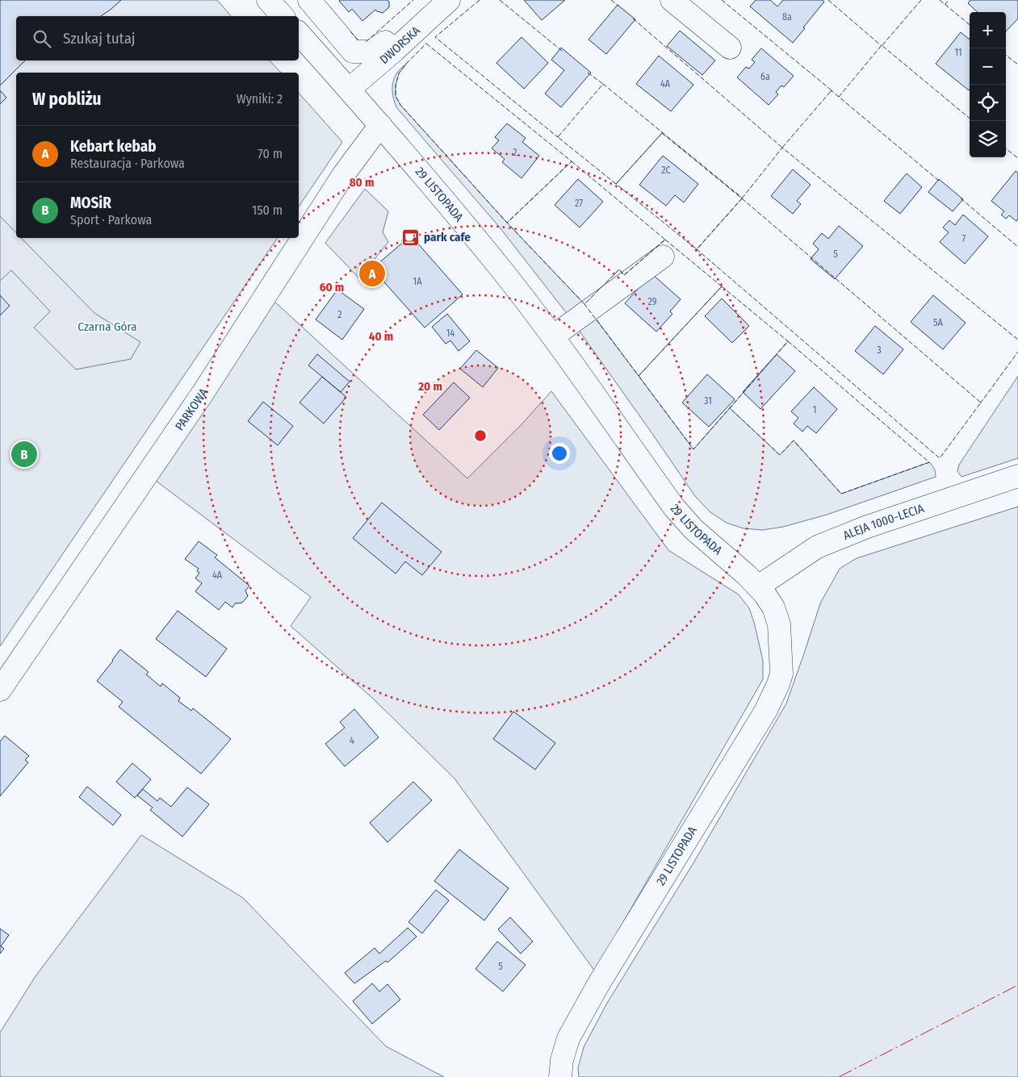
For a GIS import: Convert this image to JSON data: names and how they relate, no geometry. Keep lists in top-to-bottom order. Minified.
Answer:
{"streets":{"street":["DWORSKA","29 LISTOPADA","PARKOWA","ALEJA 1000-LECIA"]},"crossings":[["DWORSKA","29 LISTOPADA"],["29 LISTOPADA","PARKOWA"],["29 LISTOPADA","ALEJA 1000-LECIA"]],"parks":["Czarna Góra"],"places":{"cafe":["park cafe"]},"house_numbers":["8a","11","6a","4A","2","2C","27","7","5","1A","29","2","5A","14","3","31","1","4A","4","5"],"page":{"map_buttons":["+","−"],"search":"Szukaj tutaj","heading":["W pobliżu","Wyniki: 2"],"list":[{"mark":"A","name":"Kebart kebab","note":"Restauracja · Parkowa","value":"70 m"},{"mark":"B","name":"MOSiR","note":"Sport · Parkowa","value":"150 m"}],"pins":["A","B"]},"rings":["80 m","60 m","40 m","20 m"]}
